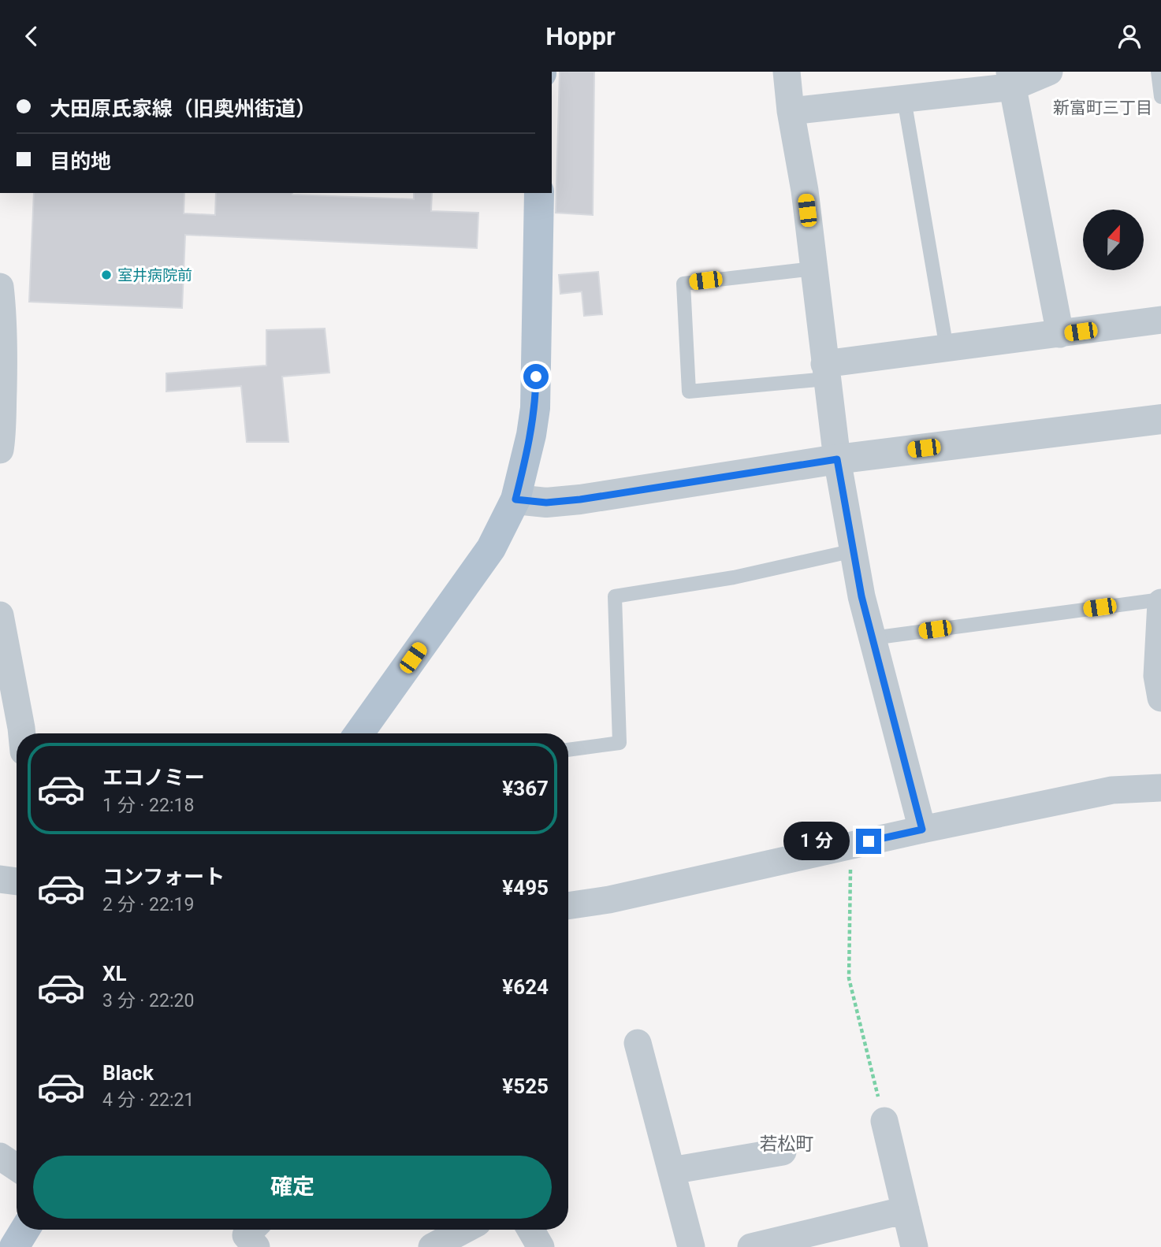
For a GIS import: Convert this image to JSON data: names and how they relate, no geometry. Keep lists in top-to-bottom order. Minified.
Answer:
{"districts":["新富町三丁目","若松町"],"places":["室井病院前"],"north":"top","page":{"header":"Hoppr","banner":["大田原氏家線（旧奥州街道）","目的地"],"list":[{"name":"エコノミー","note":"1 分 · 22:18","value":"¥367"},{"name":"コンフォート","note":"2 分 · 22:19","value":"¥495"},{"name":"XL","note":"3 分 · 22:20","value":"¥624"},{"name":"Black","note":"4 分 · 22:21","value":"¥525"}],"bubble":"1 分","buttons":"確定"}}
